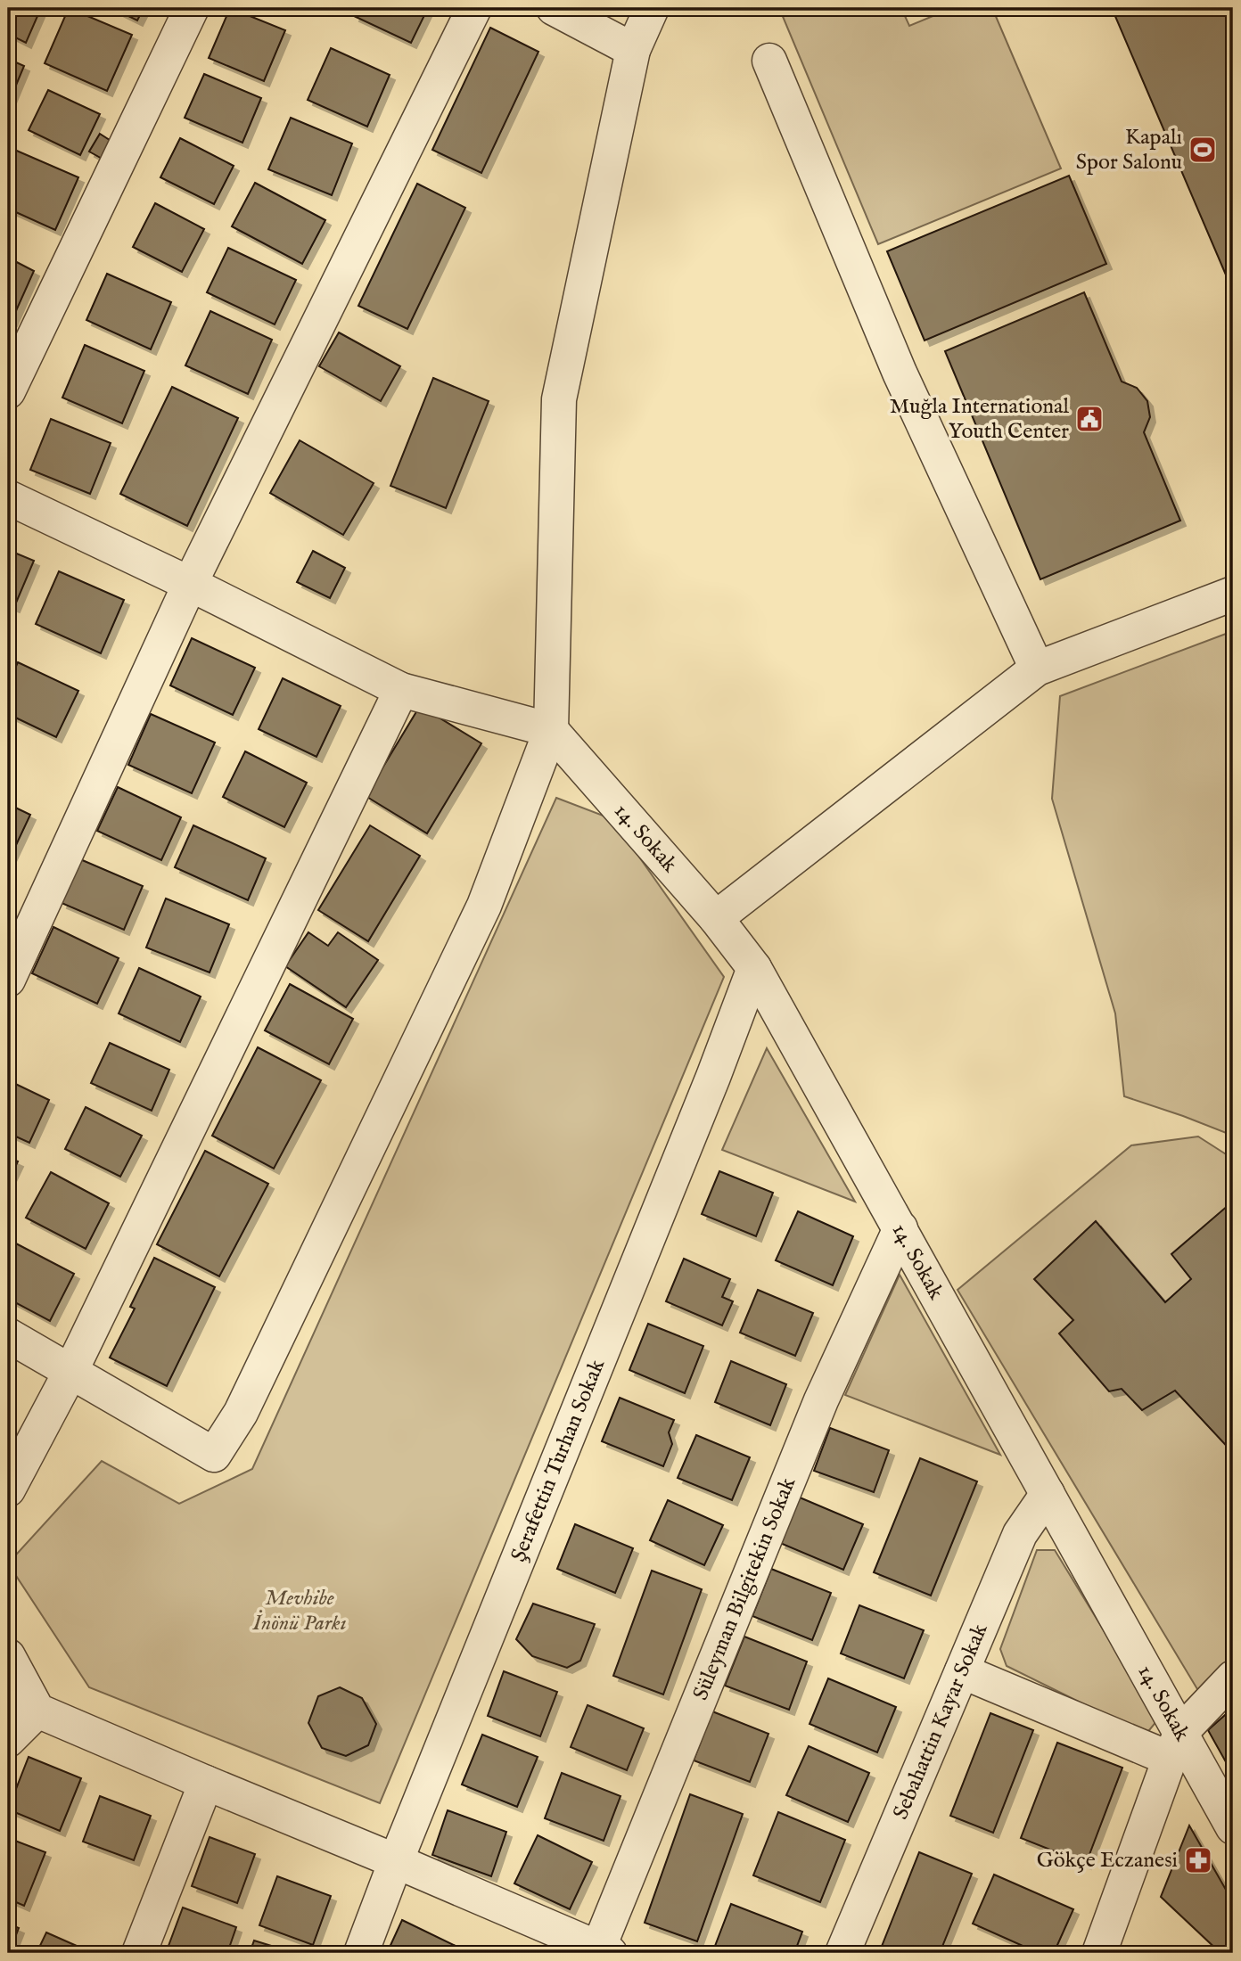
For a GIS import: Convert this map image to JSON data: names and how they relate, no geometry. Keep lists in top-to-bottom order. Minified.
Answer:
{"streets":{"street":["14. Sokak","Şerafettin Turhan Sokak","Süleyman Bilgitekin Sokak","Sebahattin Kayar Sokak"]},"crossings":[["14. Sokak","Şerafettin Turhan Sokak"],["14. Sokak","Süleyman Bilgitekin Sokak"],["14. Sokak","Sebahattin Kayar Sokak"]],"parks":["Mevhibe İnönü Parkı"],"places":{"sports":["Kapalı Spor Salonu"],"public building":["Muğla International Youth Center"],"pharmacy":["Gökçe Eczanesi"]}}
